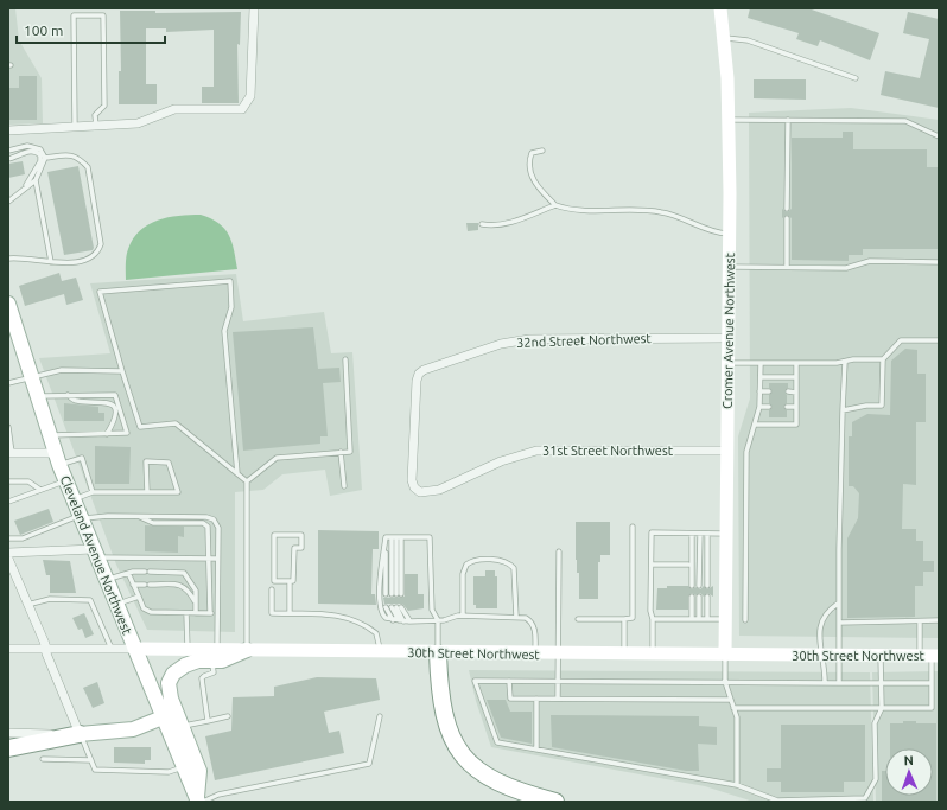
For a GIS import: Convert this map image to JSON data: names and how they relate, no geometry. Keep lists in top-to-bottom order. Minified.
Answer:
{"streets":{"main road":["Cromer Avenue Northwest","Cleveland Avenue Northwest","30th Street Northwest"],"street":["32nd Street Northwest","31st Street Northwest"]},"crossings":[["Cromer Avenue Northwest","32nd Street Northwest"],["Cromer Avenue Northwest","31st Street Northwest"],["Cromer Avenue Northwest","30th Street Northwest"],["32nd Street Northwest","31st Street Northwest"]],"scale_bar":"100 m","north":"top"}
